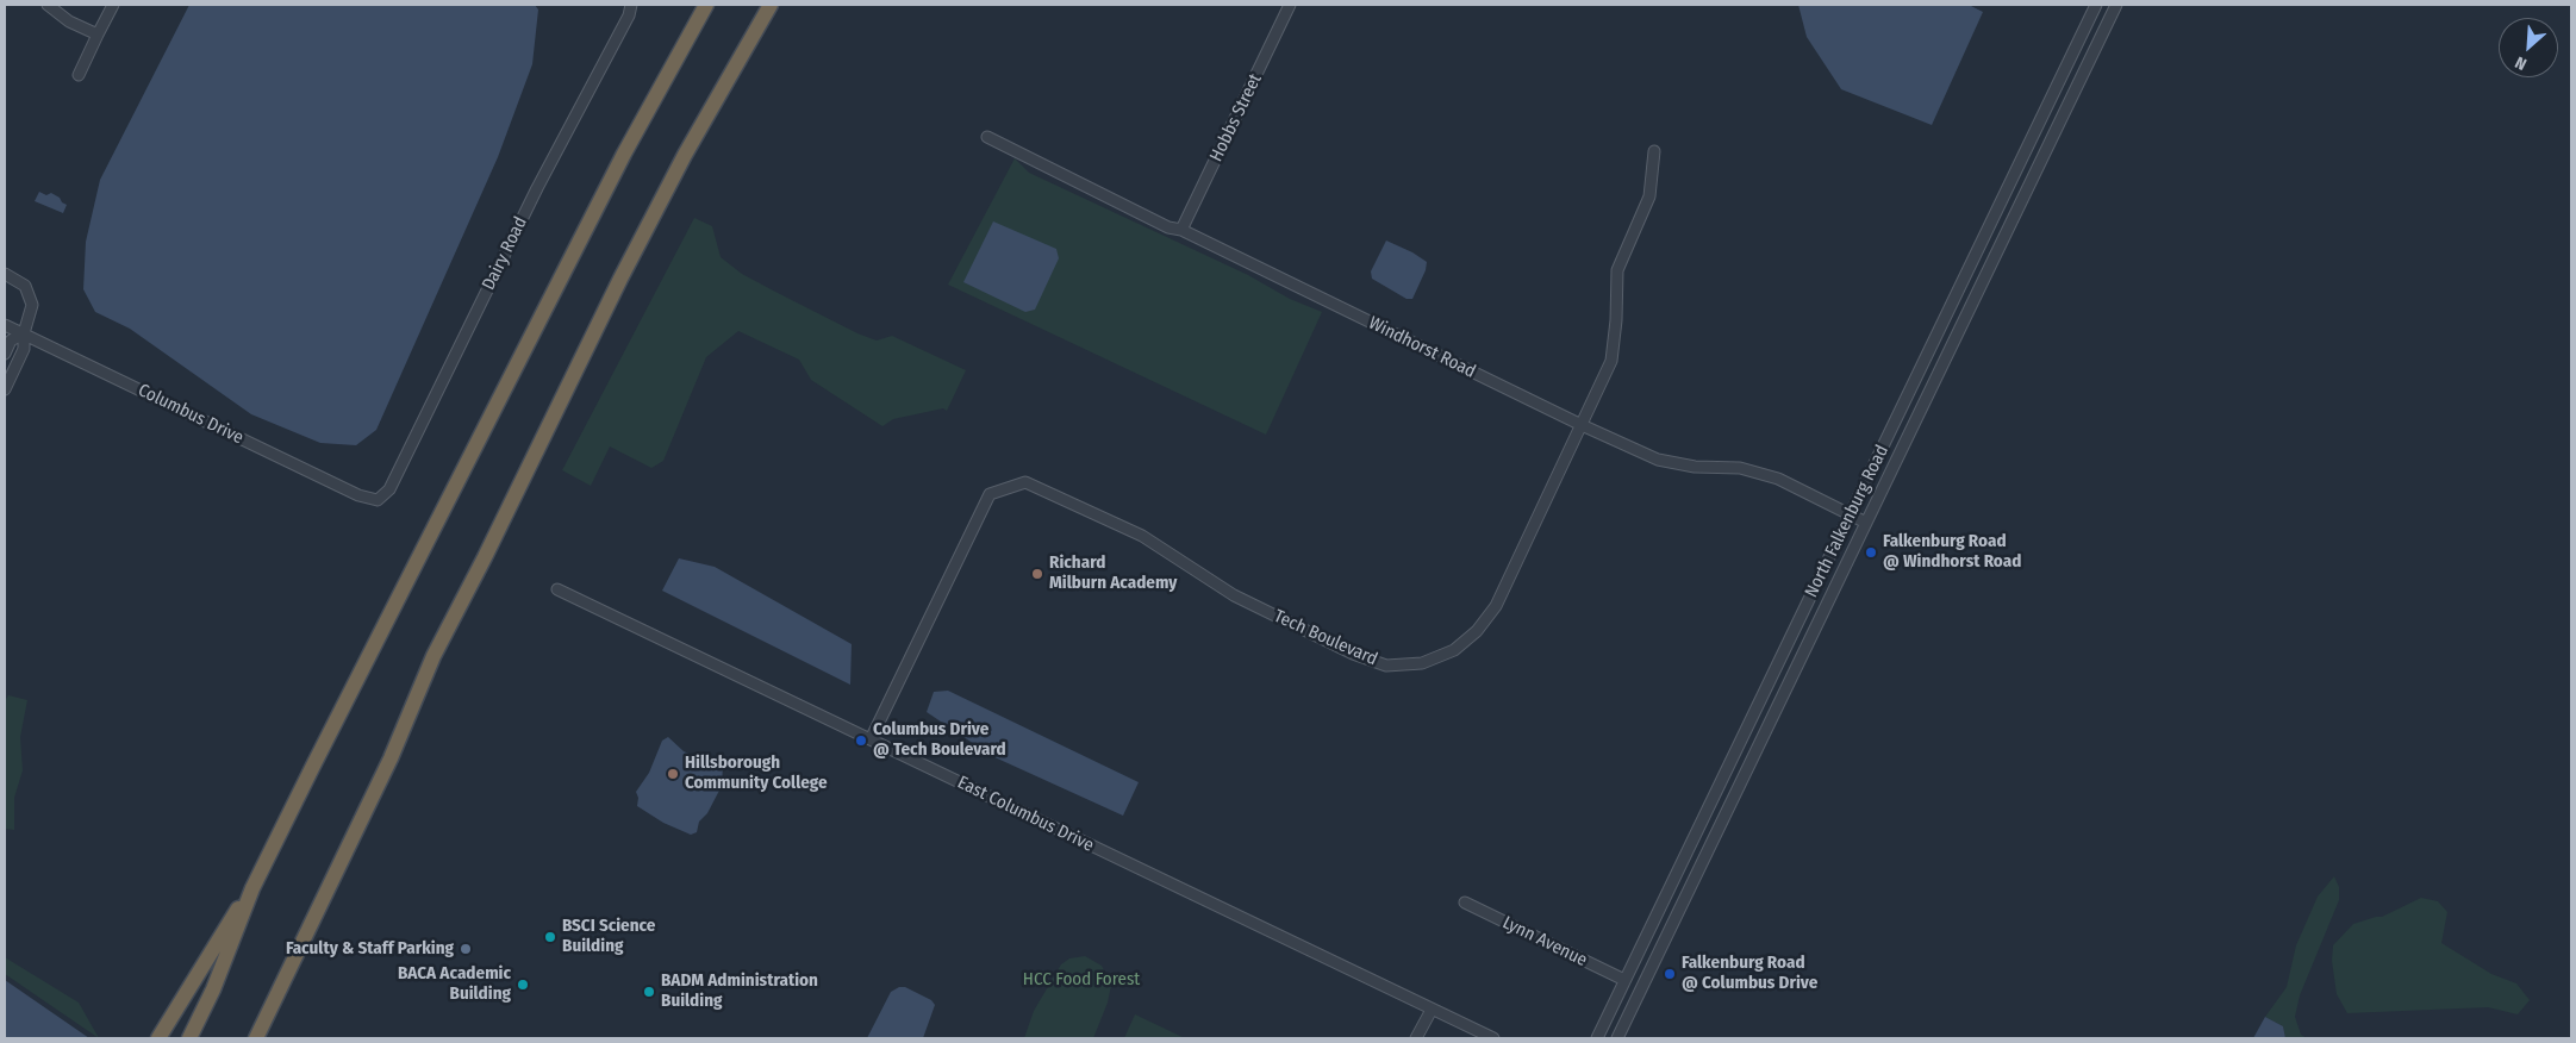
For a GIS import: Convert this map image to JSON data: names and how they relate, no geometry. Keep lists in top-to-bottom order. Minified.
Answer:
{"streets":{"street":["Hobbs Street","Dairy Road","Windhorst Road","Columbus Drive","North Falkenburg Road","Tech Boulevard","East Columbus Drive","Lynn Avenue"]},"crossings":[["Hobbs Street","Windhorst Road"],["Dairy Road","Columbus Drive"],["Windhorst Road","North Falkenburg Road"],["Windhorst Road","Tech Boulevard"],["North Falkenburg Road","Lynn Avenue"],["Tech Boulevard","East Columbus Drive"]],"parks":["HCC Food Forest"],"places":["Falkenburg Road @ Windhorst Road","Richard Milburn Academy","Columbus Drive @ Tech Boulevard","Hillsborough Community College","BSCI Science Building","Faculty & Staff Parking","Falkenburg Road @ Columbus Drive","BACA Academic Building","BADM Administration Building"],"north":"bottom left"}
